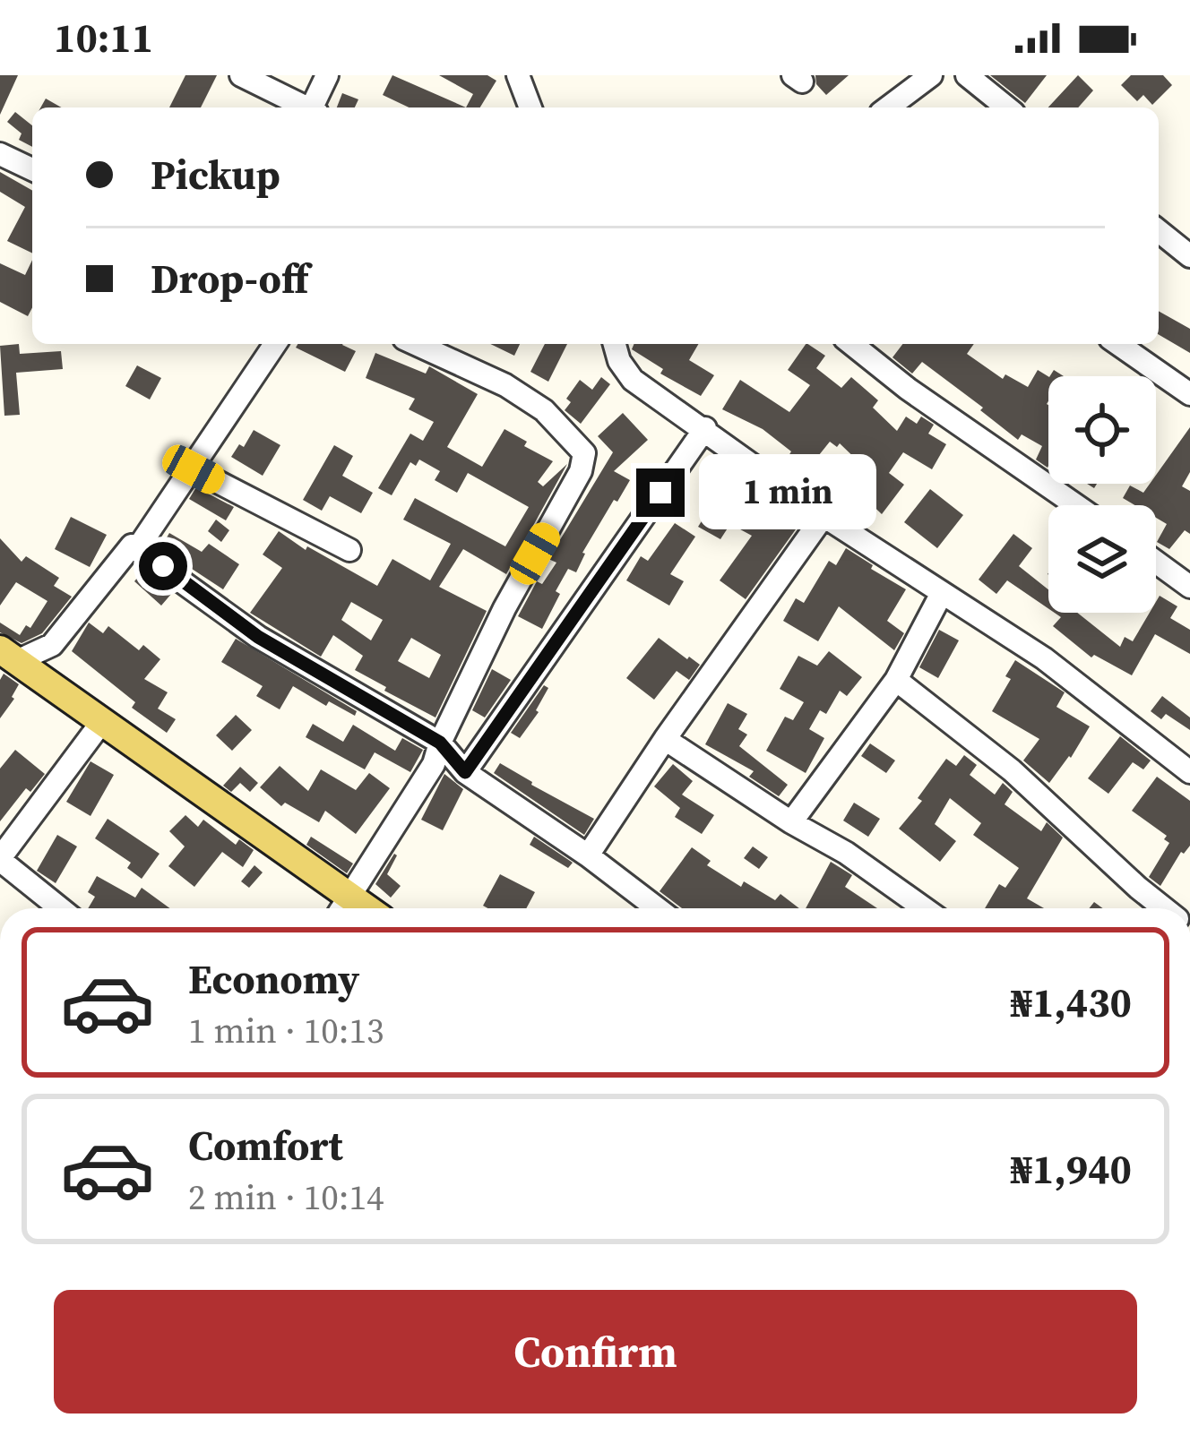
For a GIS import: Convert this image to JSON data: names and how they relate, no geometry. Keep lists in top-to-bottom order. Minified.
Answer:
{"page":{"status":"10:11","banner":["Pickup","Drop-off"],"bubble":"1 min","list":[{"name":"Economy","note":"1 min · 10:13","value":"₦1,430"},{"name":"Comfort","note":"2 min · 10:14","value":"₦1,940"}],"buttons":"Confirm"}}
